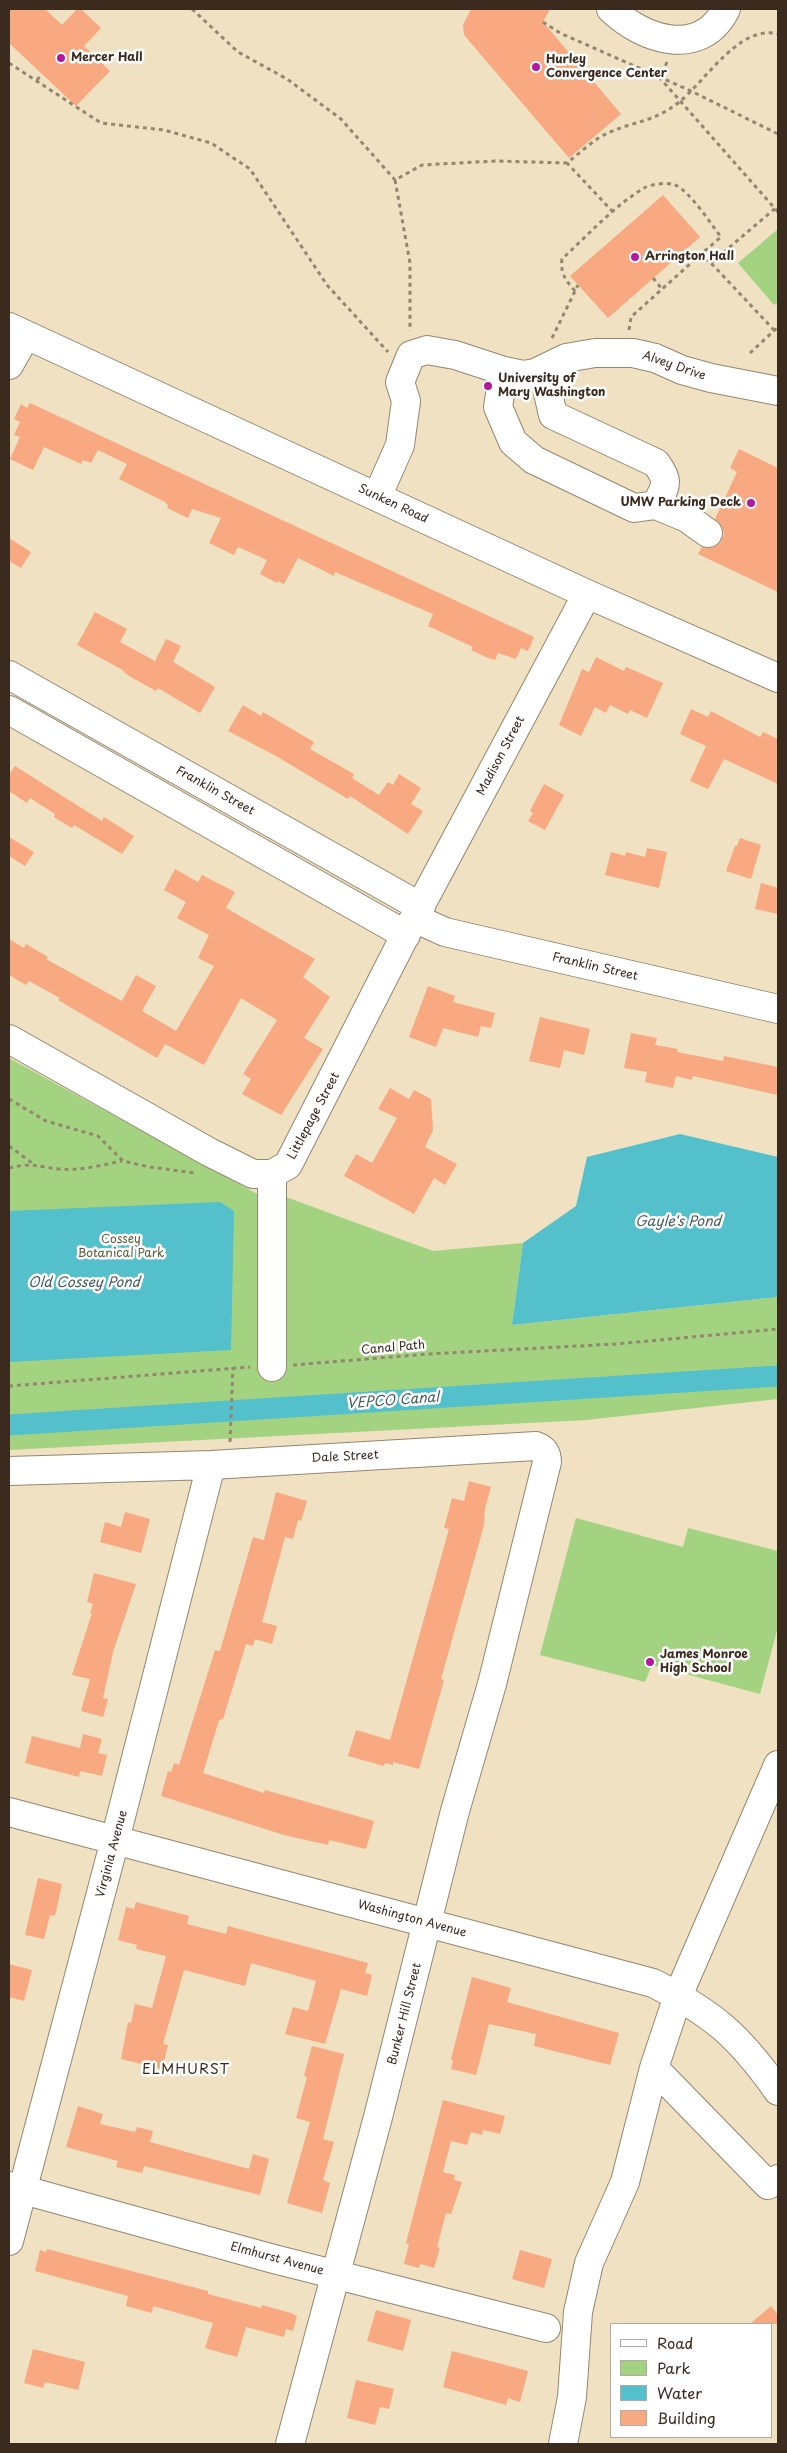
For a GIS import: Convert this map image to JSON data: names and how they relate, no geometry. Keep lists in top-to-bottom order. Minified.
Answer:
{"streets":{"street":["Alvey Drive","Sunken Road","Madison Street","Franklin Street","Littlepage Street","Dale Street","Virginia Avenue","Washington Avenue","Bunker Hill Street","Elmhurst Avenue"],"path":["Canal Path"]},"crossings":[["Sunken Road","Madison Street"],["Madison Street","Franklin Street"],["Madison Street","Littlepage Street"],["Franklin Street","Littlepage Street"],["Dale Street","Virginia Avenue"],["Dale Street","Bunker Hill Street"],["Virginia Avenue","Washington Avenue"],["Virginia Avenue","Elmhurst Avenue"],["Washington Avenue","Bunker Hill Street"],["Bunker Hill Street","Elmhurst Avenue"]],"districts":["ELMHURST"],"water":["Gayle's Pond","Old Cossey Pond","VEPCO Canal"],"parks":["Cossey Botanical Park"],"places":["Mercer Hall","Hurley Convergence Center","Arrington Hall","University of Mary Washington","UMW Parking Deck","James Monroe High School"],"legend":["Road","Park","Water","Building"]}
